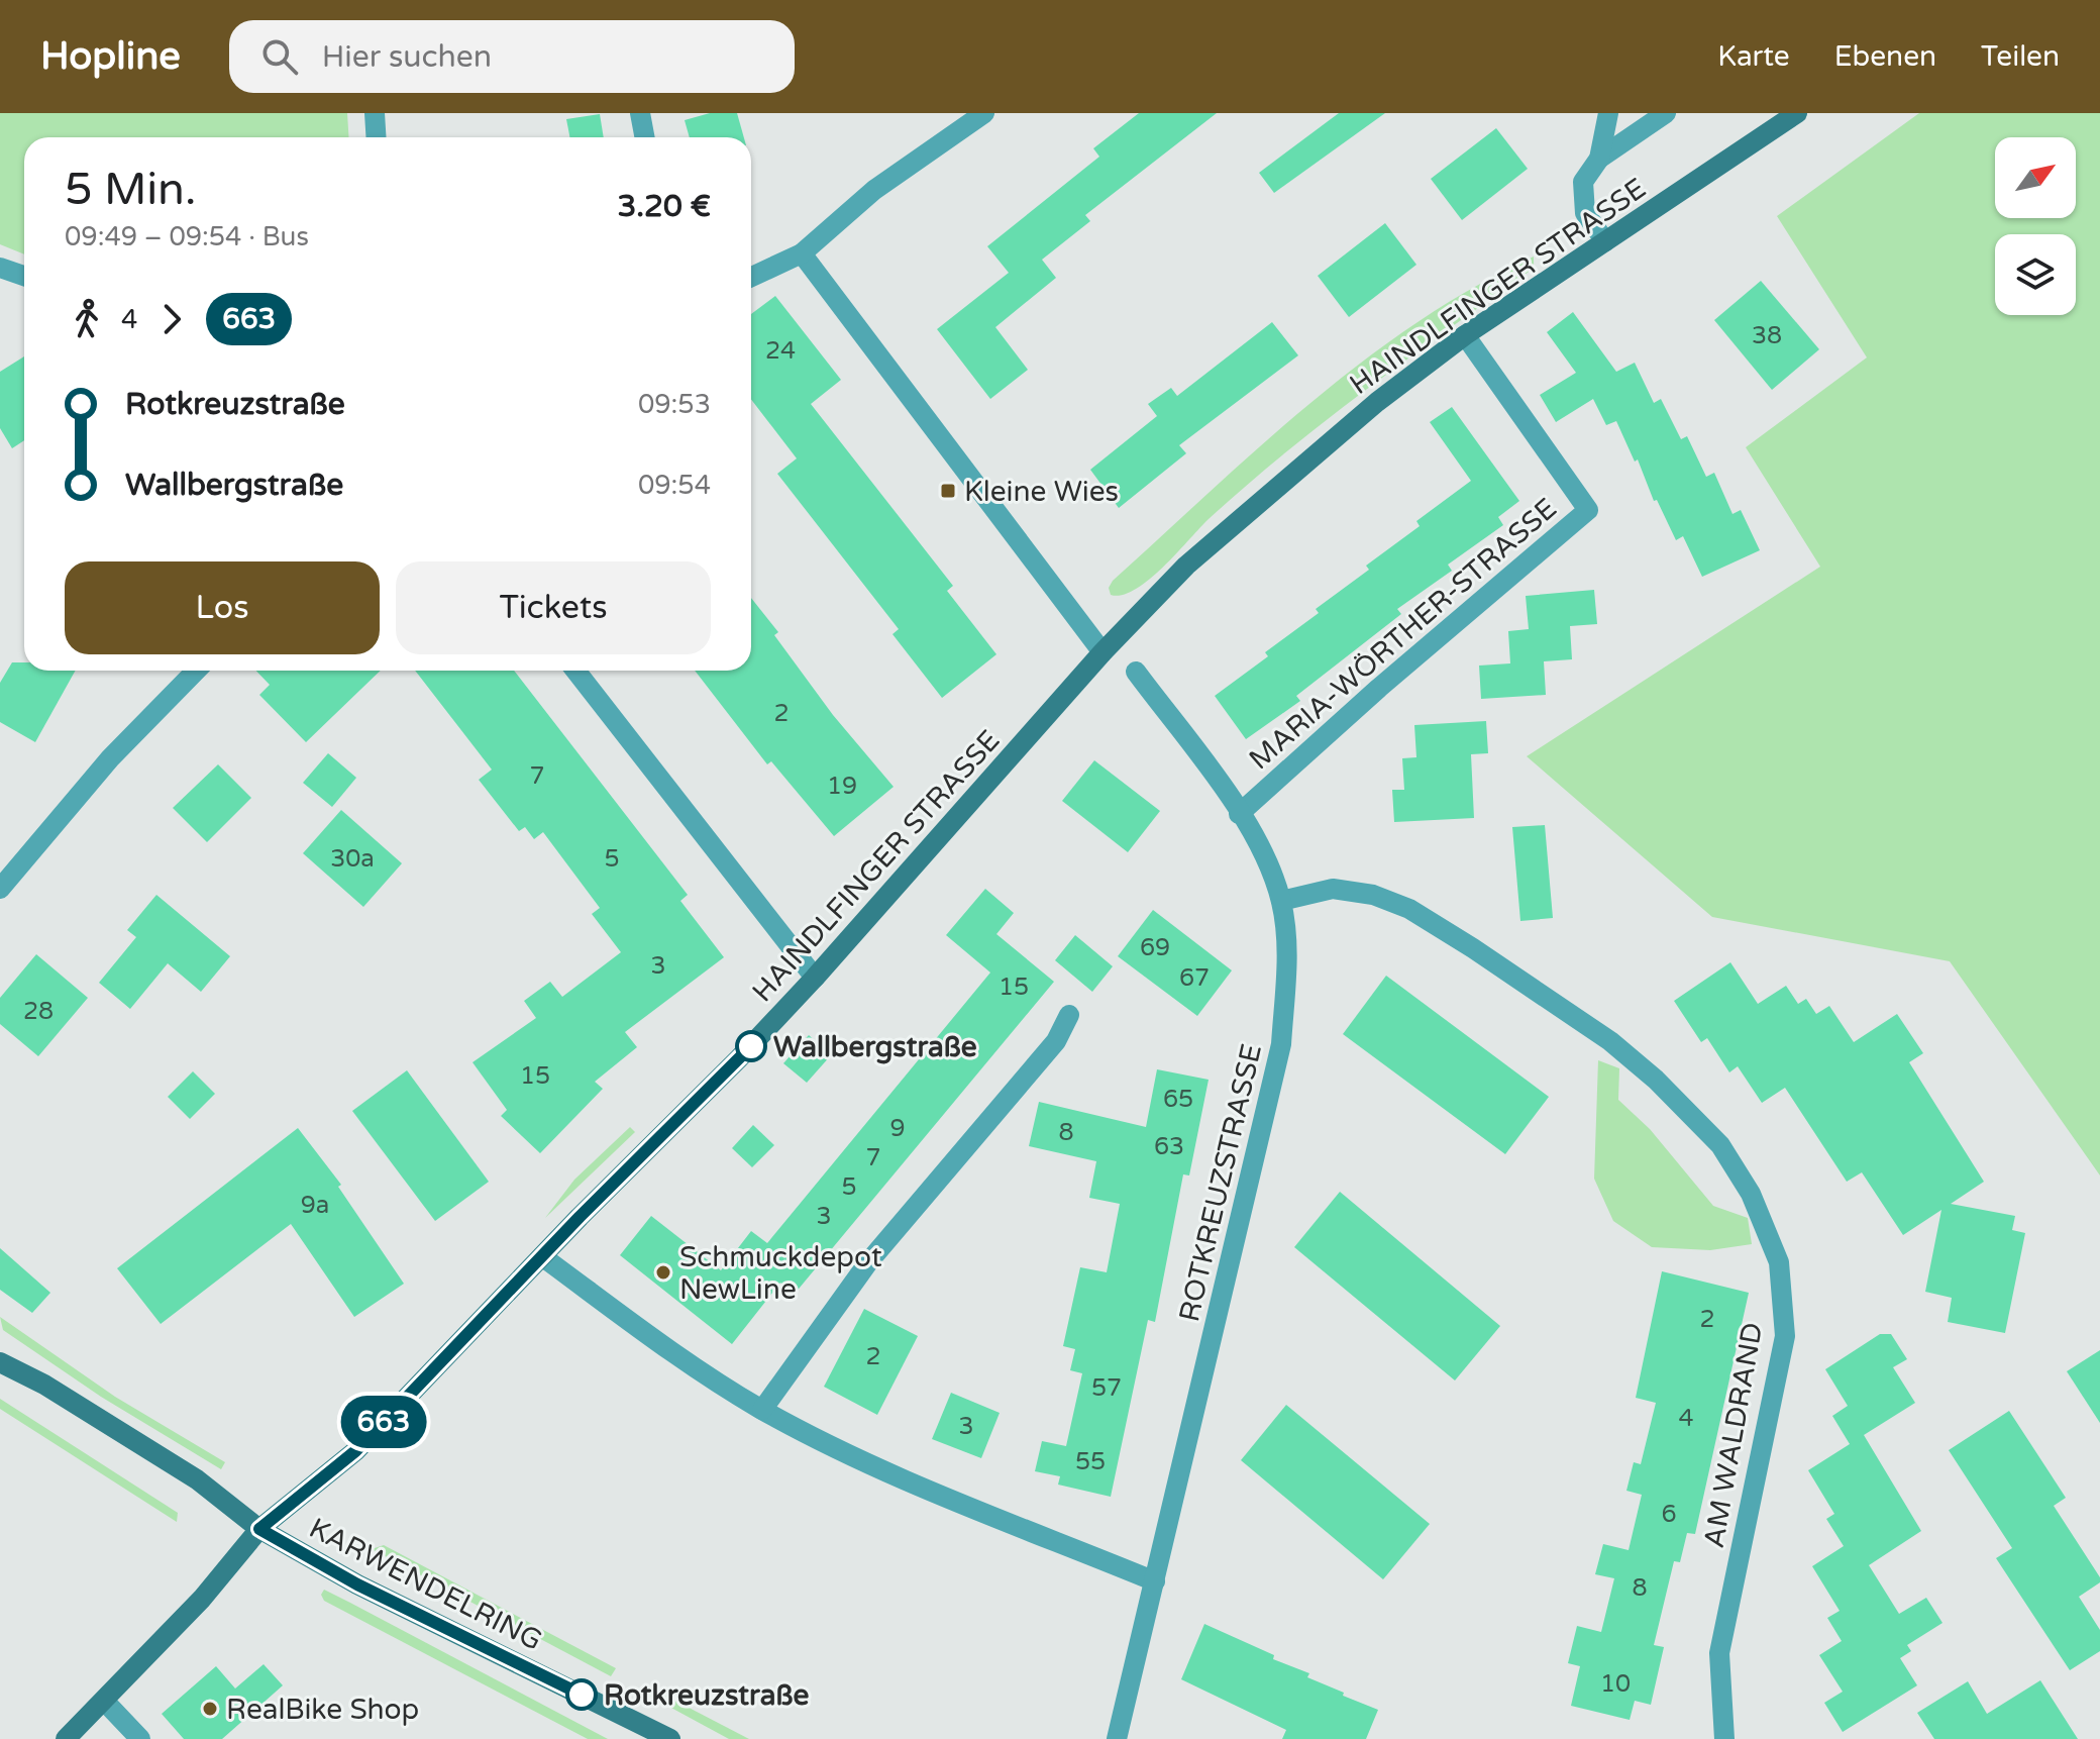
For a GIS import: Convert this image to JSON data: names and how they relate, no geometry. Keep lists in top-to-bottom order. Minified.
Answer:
{"streets":{"street":["HAINDLFINGER STRASSE","MARIA-WÖRTHER-STRASSE","ROTKREUZSTRASSE","AM WALDRAND","KARWENDELRING"]},"crossings":[["HAINDLFINGER STRASSE","MARIA-WÖRTHER-STRASSE"],["HAINDLFINGER STRASSE","KARWENDELRING"],["MARIA-WÖRTHER-STRASSE","ROTKREUZSTRASSE"],["ROTKREUZSTRASSE","AM WALDRAND"]],"places":{"transit":["Kleine Wies"],"other":["Wallbergstraße","Schmuckdepot NewLine","Rotkreuzstraße","RealBike Shop"]},"lines":["bus line 663"],"house_numbers":["38","24","2","7","19","30a","5","69","3","67","15","28","15","65","9","8","63","7","5","9a","3","2","2","57","4","3","55","6","8","10"],"north":"top right","page":{"header":"Hopline","search":"Hier suchen","nav":["Karte","Ebenen","Teilen"],"on_map":"663","heading":["5 Min.","09:49 – 09:54 · Bus","3.20 €"],"legs":["4","663"],"list":[{"name":"Rotkreuzstraße","value":"09:53"},{"name":"Wallbergstraße","value":"09:54"}],"buttons":["Los","Tickets"]}}
